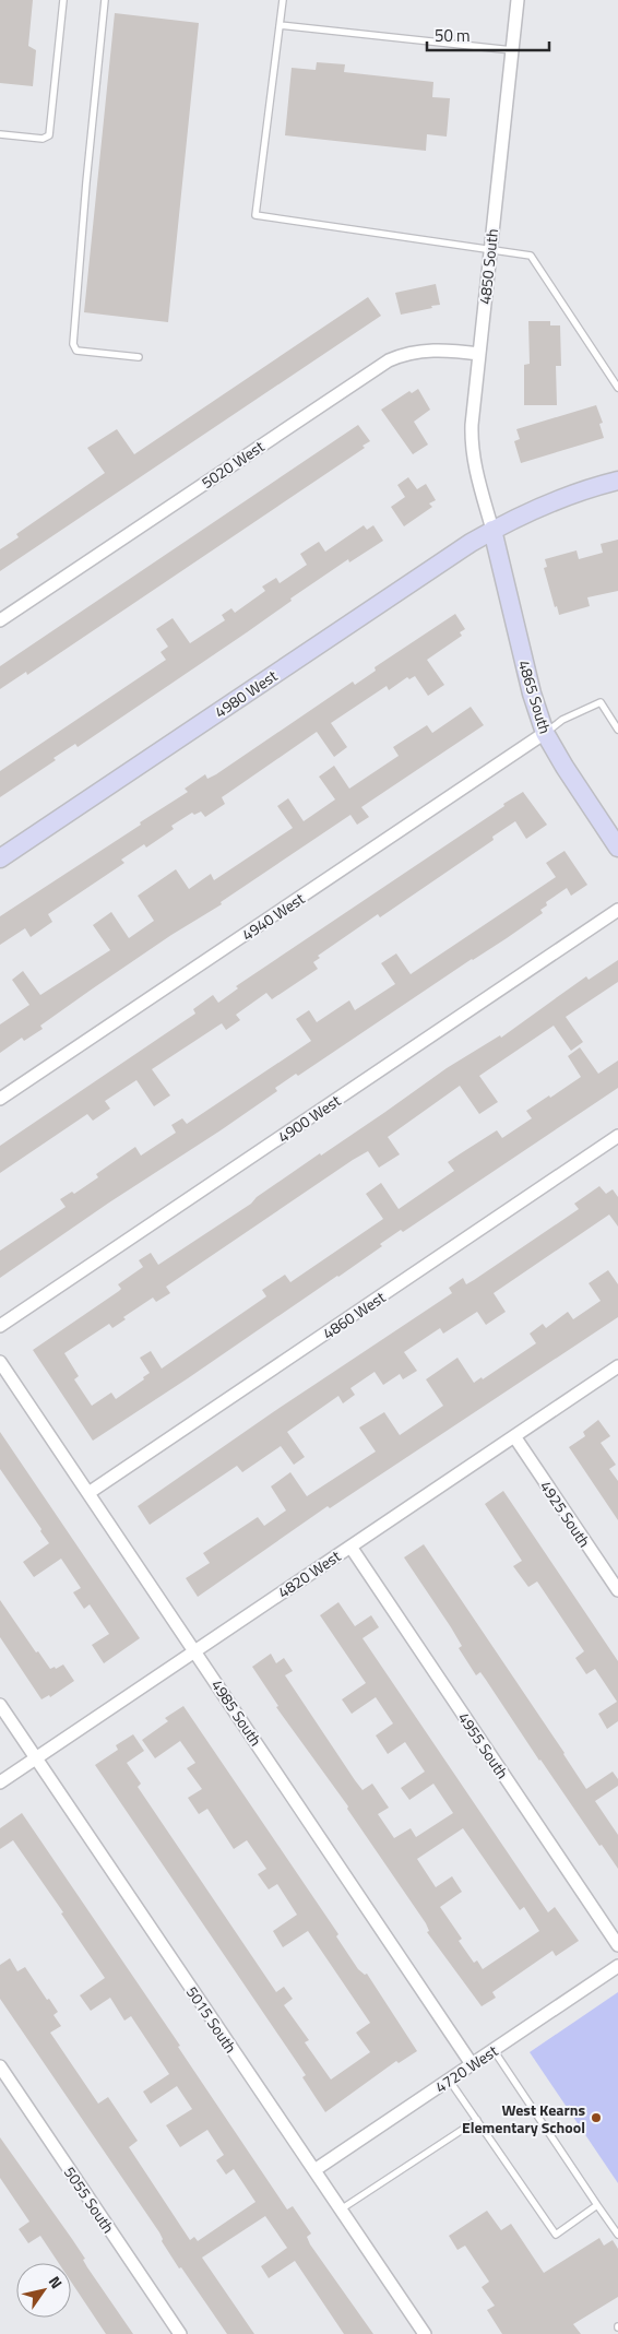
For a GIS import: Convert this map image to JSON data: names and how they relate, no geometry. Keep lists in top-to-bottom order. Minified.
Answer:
{"streets":{"street":["4850 South","5020 West","4980 West","4865 South","4940 West","4900 West","4860 West","4925 South","4820 West","4985 South","4955 South","5015 South","4720 West","5055 South"]},"crossings":[["4850 South","5020 West"],["4850 South","4980 West"],["4850 South","4865 South"],["4980 West","4865 South"],["4865 South","4940 West"],["4860 West","4985 South"],["4925 South","4820 West"],["4820 West","4985 South"],["4820 West","4955 South"],["4820 West","5015 South"],["4985 South","4720 West"],["5015 South","4720 West"]],"places":["West Kearns Elementary School"],"scale_bar":"50 m","north":"top right"}
